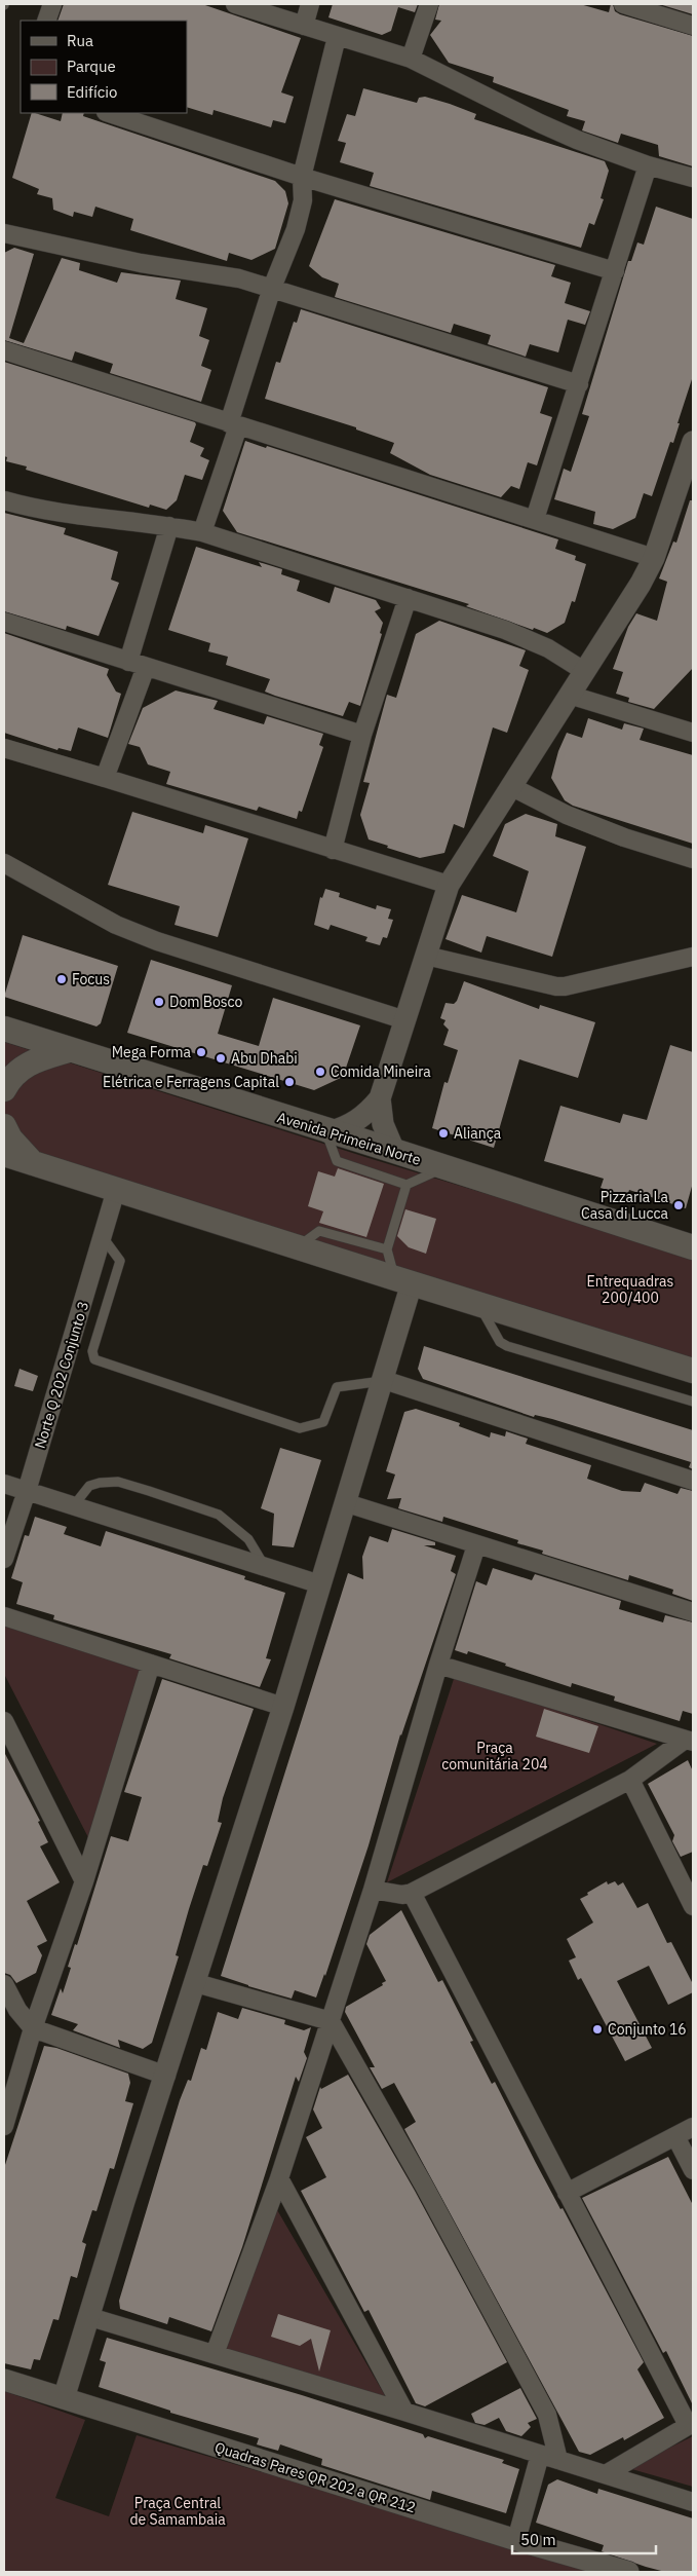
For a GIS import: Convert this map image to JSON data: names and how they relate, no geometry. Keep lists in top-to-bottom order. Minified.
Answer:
{"streets":{"main road":["Avenida Primeira Norte"],"street":["Norte Q 202 Conjunto 3","Quadras Pares QR 202 a QR 212"]},"parks":["Entrequadras 200/400","Praça comunitária 204","Praça Central de Samambaia"],"places":["Focus","Dom Bosco","Mega Forma","Abu Dhabi","Comida Mineira","Elétrica e Ferragens Capital","Aliança","Pizzaria La Casa di Lucca","Conjunto 16"],"legend":["Rua","Parque","Edifício"],"scale_bar":"50 m"}
